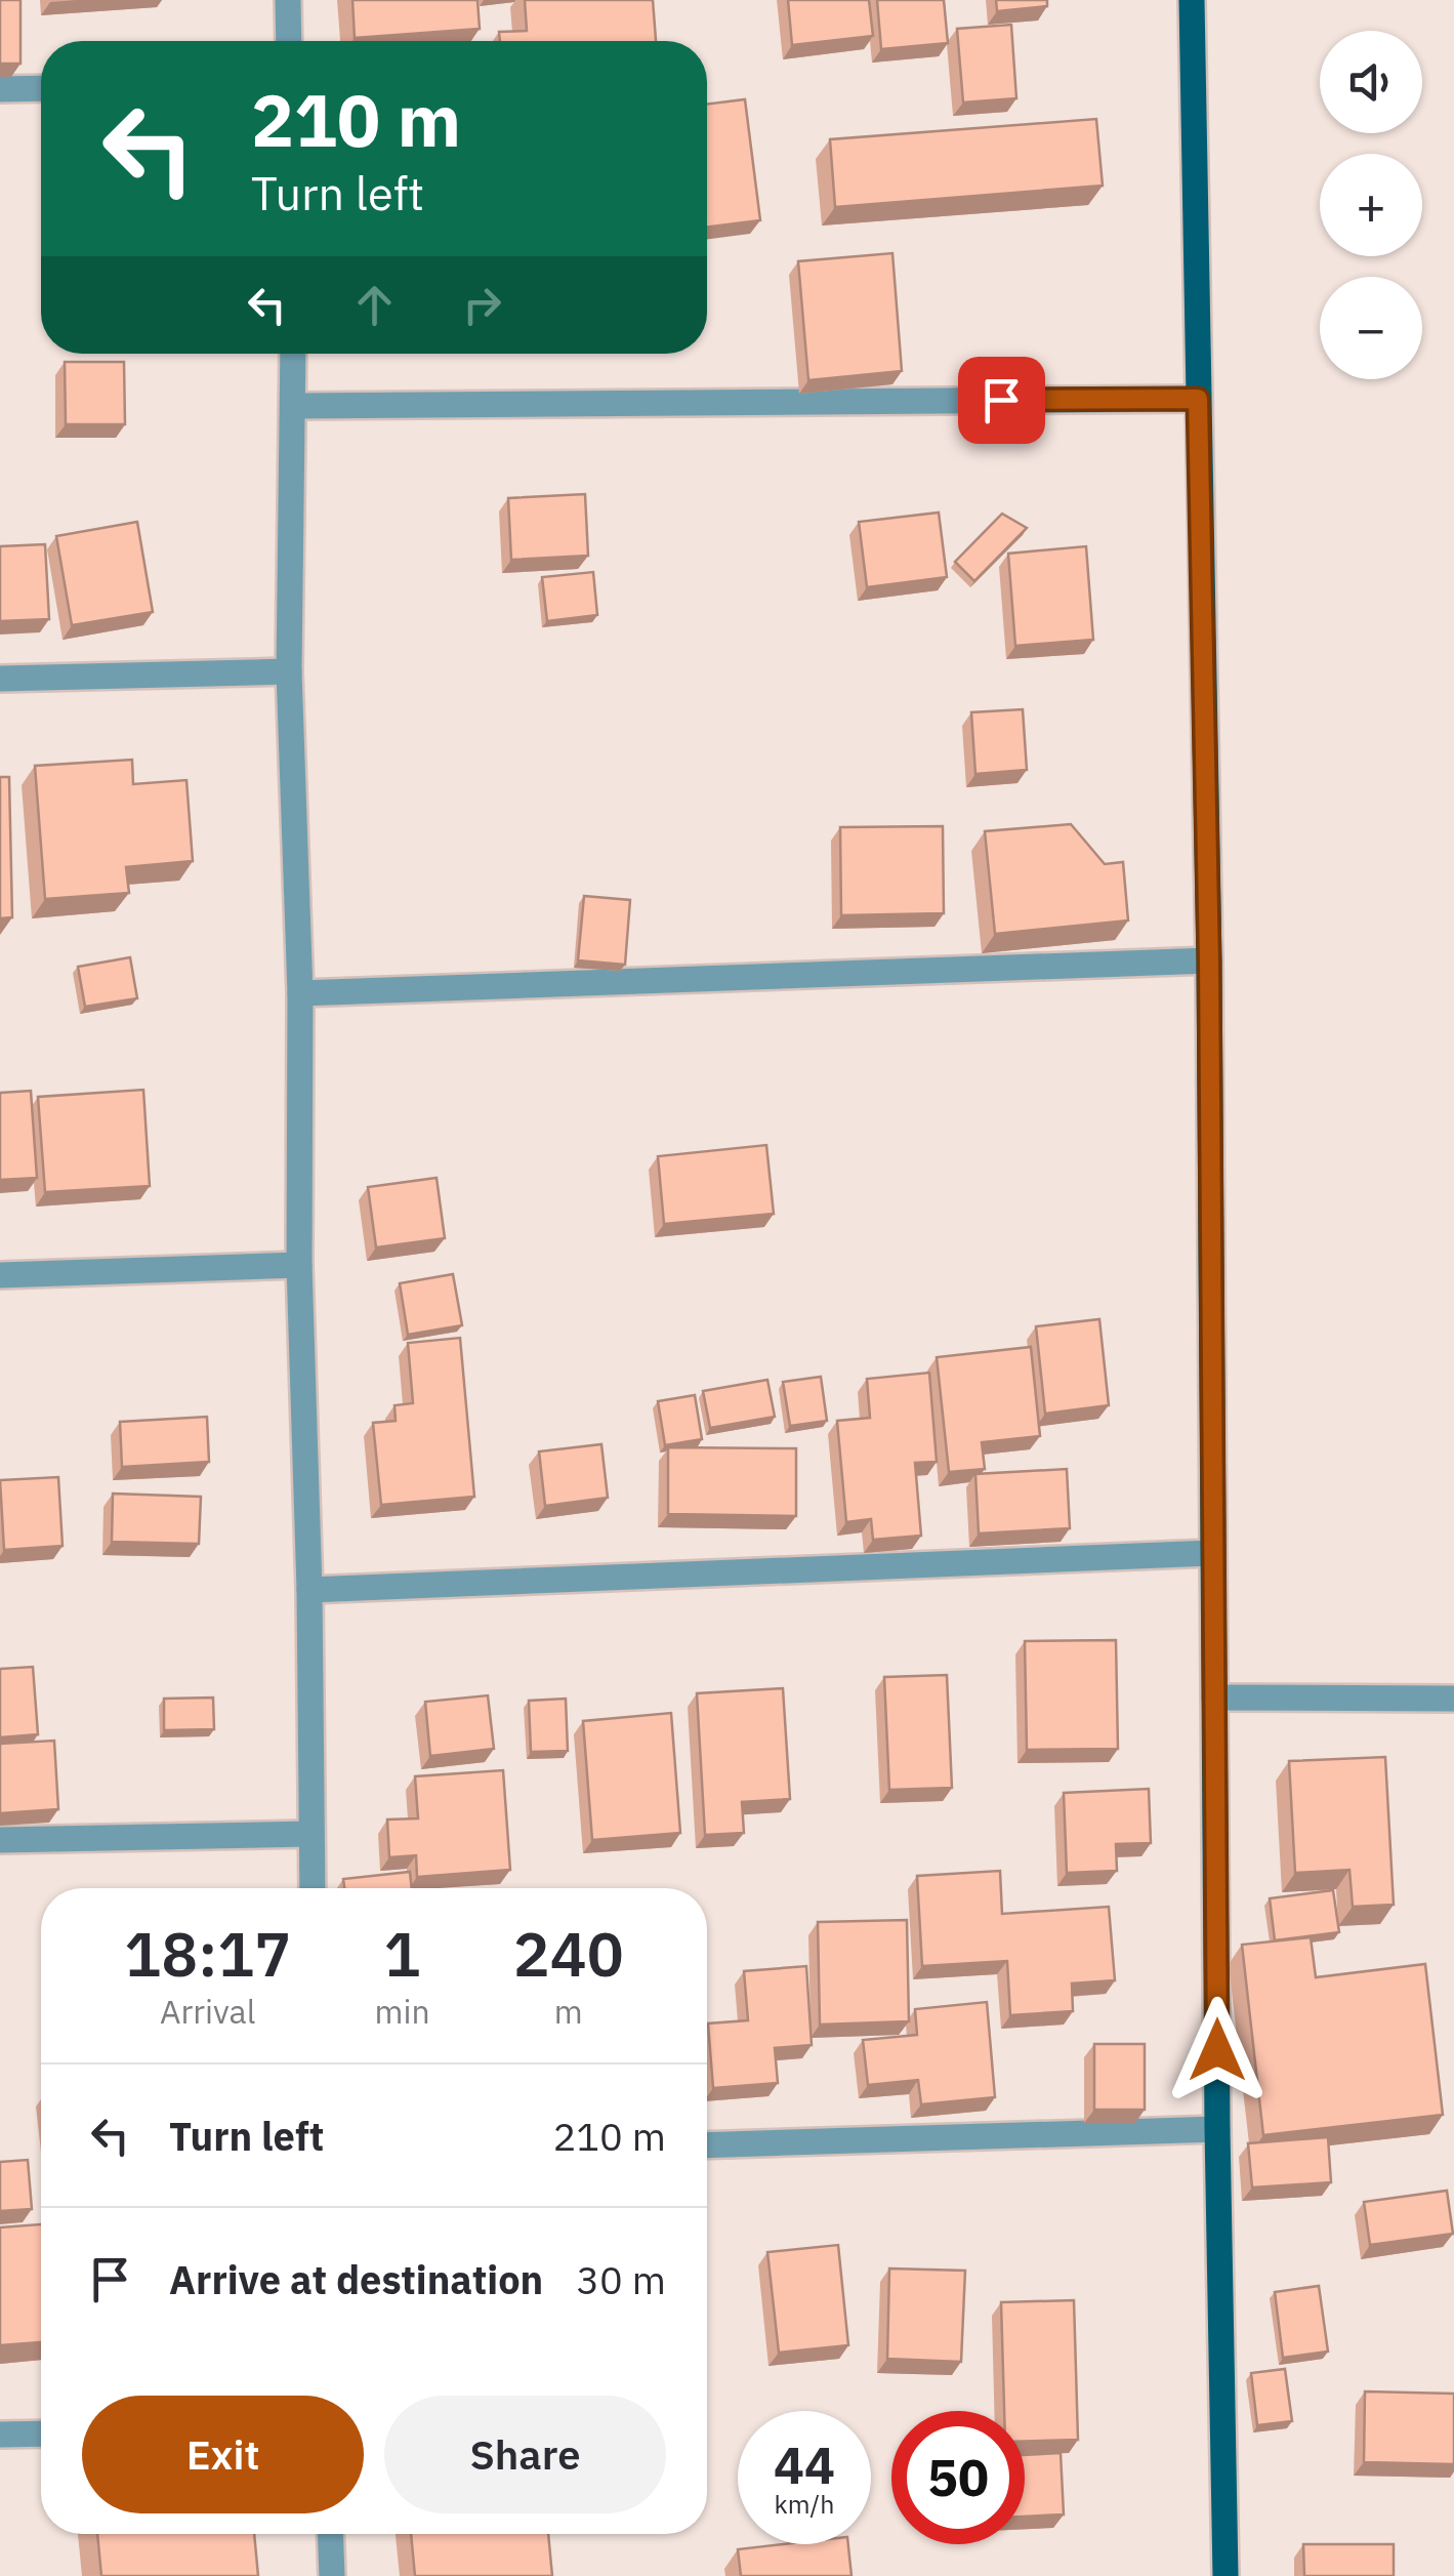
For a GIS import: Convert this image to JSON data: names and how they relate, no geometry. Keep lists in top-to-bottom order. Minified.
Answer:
{"page":{"map_buttons":["+","−"],"turn":["210 m","Turn left"],"eta":["18:17","Arrival","1","min","240","m"],"list":[{"name":"Turn left","value":"210 m"},{"name":"Arrive at destination","value":"30 m"}],"buttons":["Exit","Share"],"speed":"44 km/h","limit":"50"}}
